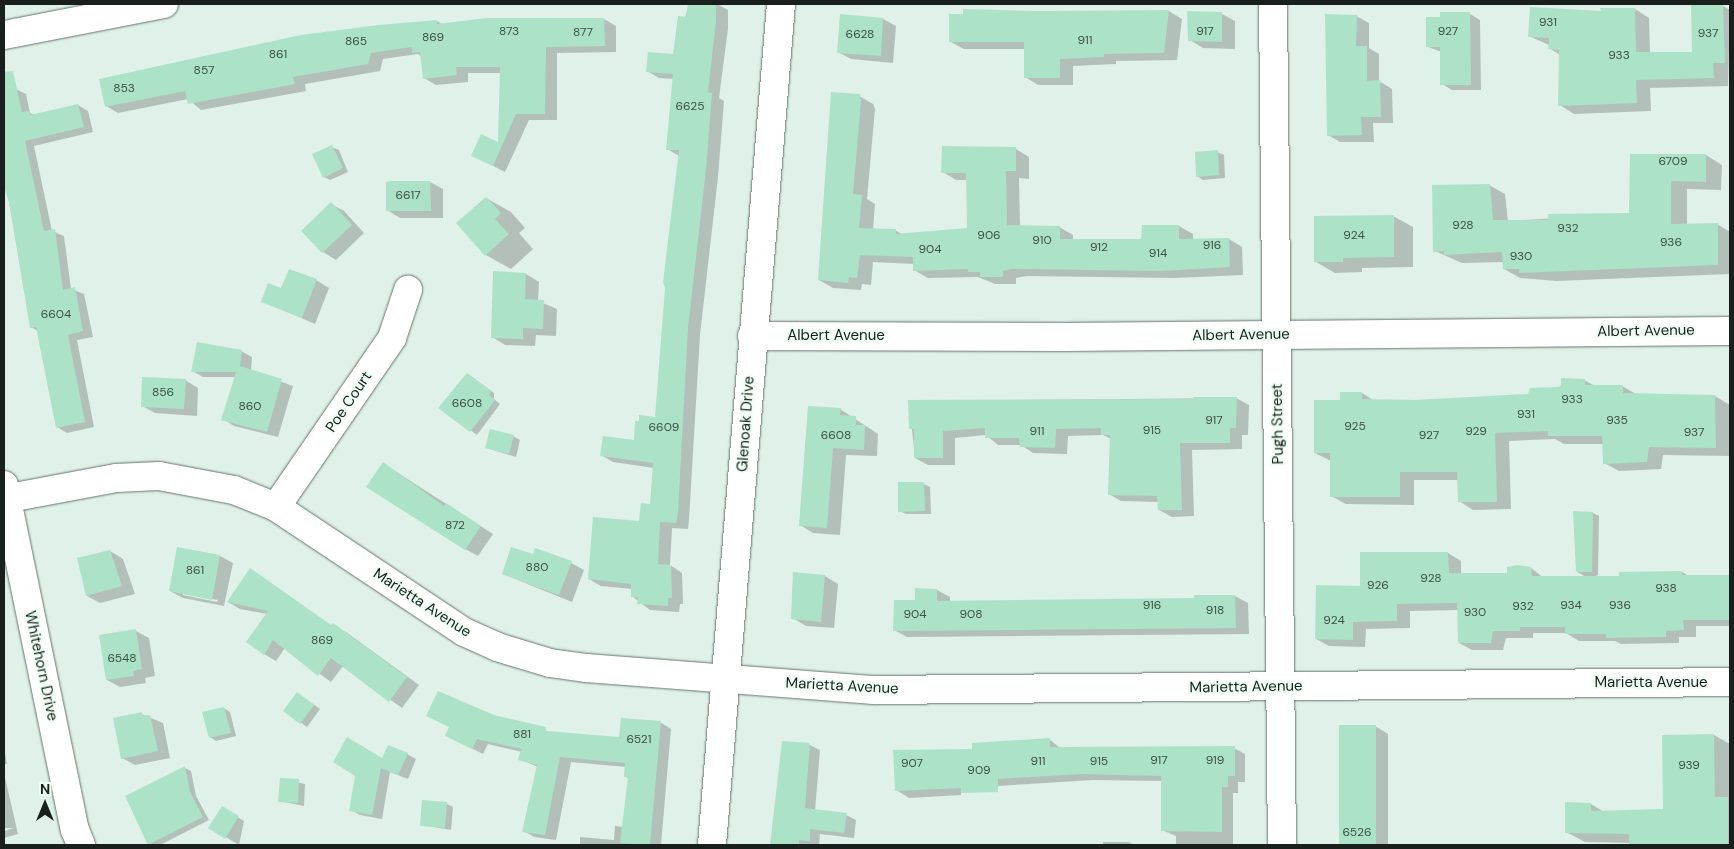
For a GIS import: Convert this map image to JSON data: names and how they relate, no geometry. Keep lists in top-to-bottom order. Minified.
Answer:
{"streets":{"street":["Albert Avenue","Poe Court","Glenoak Drive","Pugh Street","Marietta Avenue","Whitehorn Drive"]},"crossings":[["Albert Avenue","Glenoak Drive"],["Albert Avenue","Pugh Street"],["Poe Court","Marietta Avenue"],["Glenoak Drive","Marietta Avenue"],["Pugh Street","Marietta Avenue"],["Marietta Avenue","Whitehorn Drive"]],"house_numbers":["931","873","917","927","877","937","6628","869","911","865","861","933","857","853","6625","6709","6617","928","932","906","924","910","936","916","912","904","914","930","6604","856","933","6608","860","931","917","935","925","6609","915","911","929","937","6608","927","872","880","861","928","926","938","916","934","936","932","918","930","904","908","924","869","6548","881","6521","917","919","911","915","907","939","909","6526"],"north":"top"}
